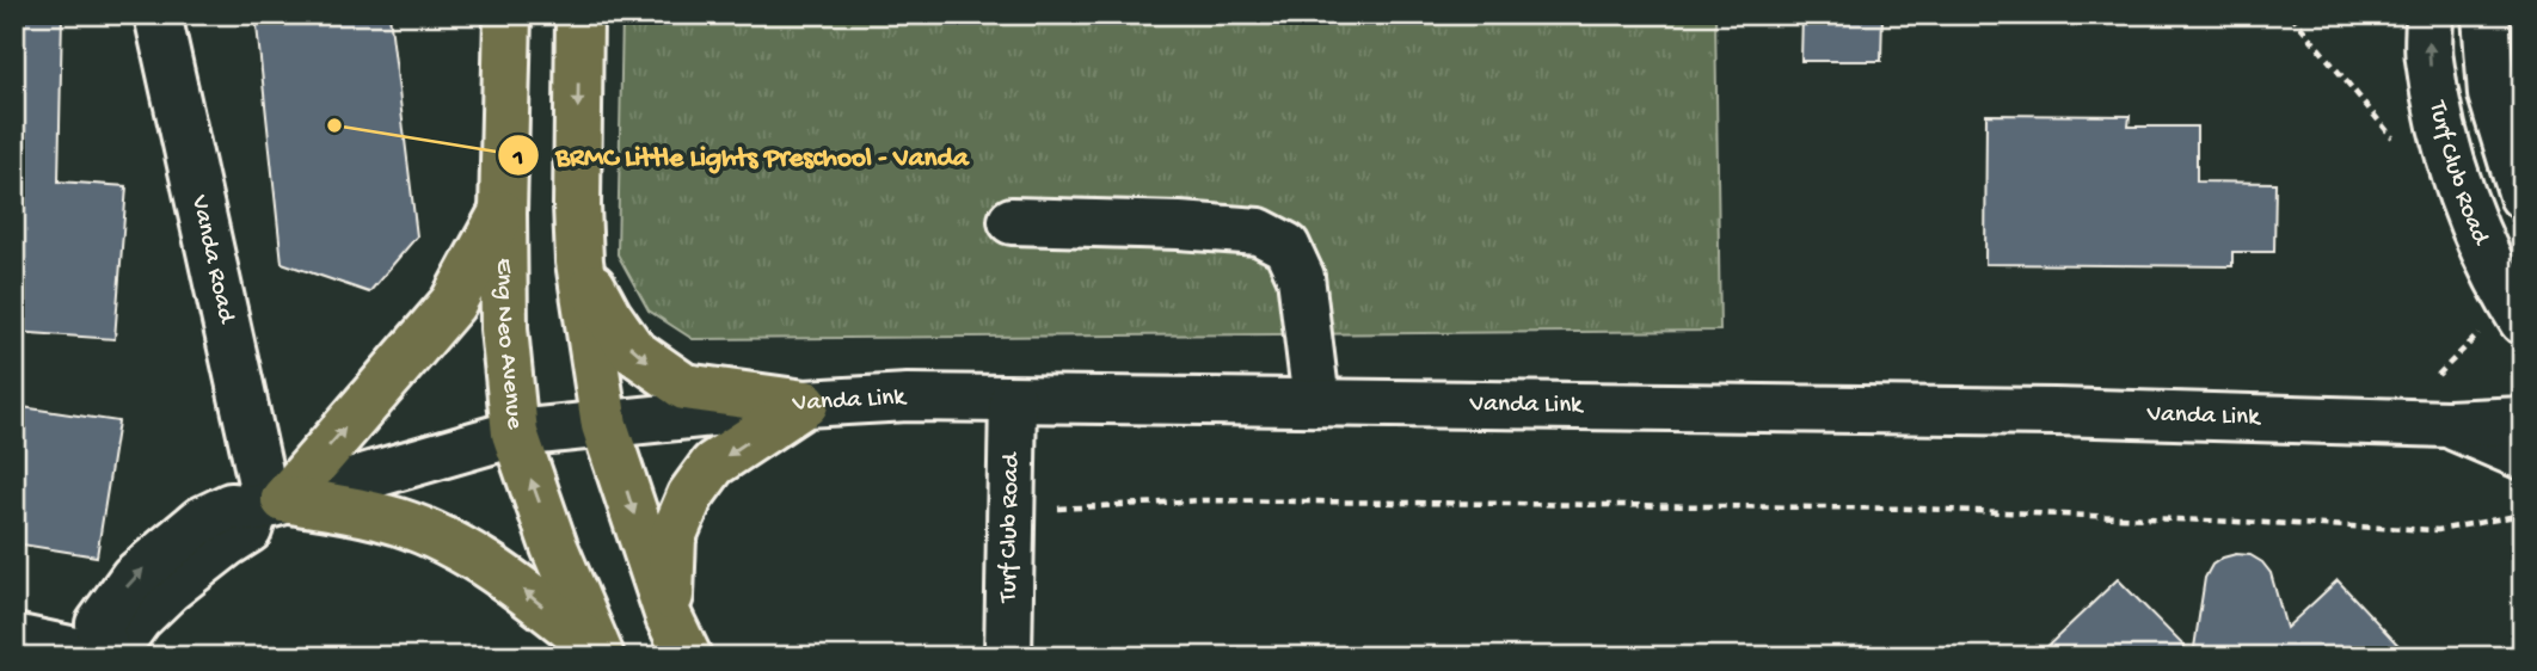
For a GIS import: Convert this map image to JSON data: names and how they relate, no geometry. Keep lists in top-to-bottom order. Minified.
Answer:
{"streets":{"main road":["Eng Neo Avenue"],"street":["Turf Club Road","Vanda Road","Vanda Link"]},"crossings":[["Turf Club Road","Vanda Link"]],"places":["BRMC Little Lights Preschool - Vanda"]}
